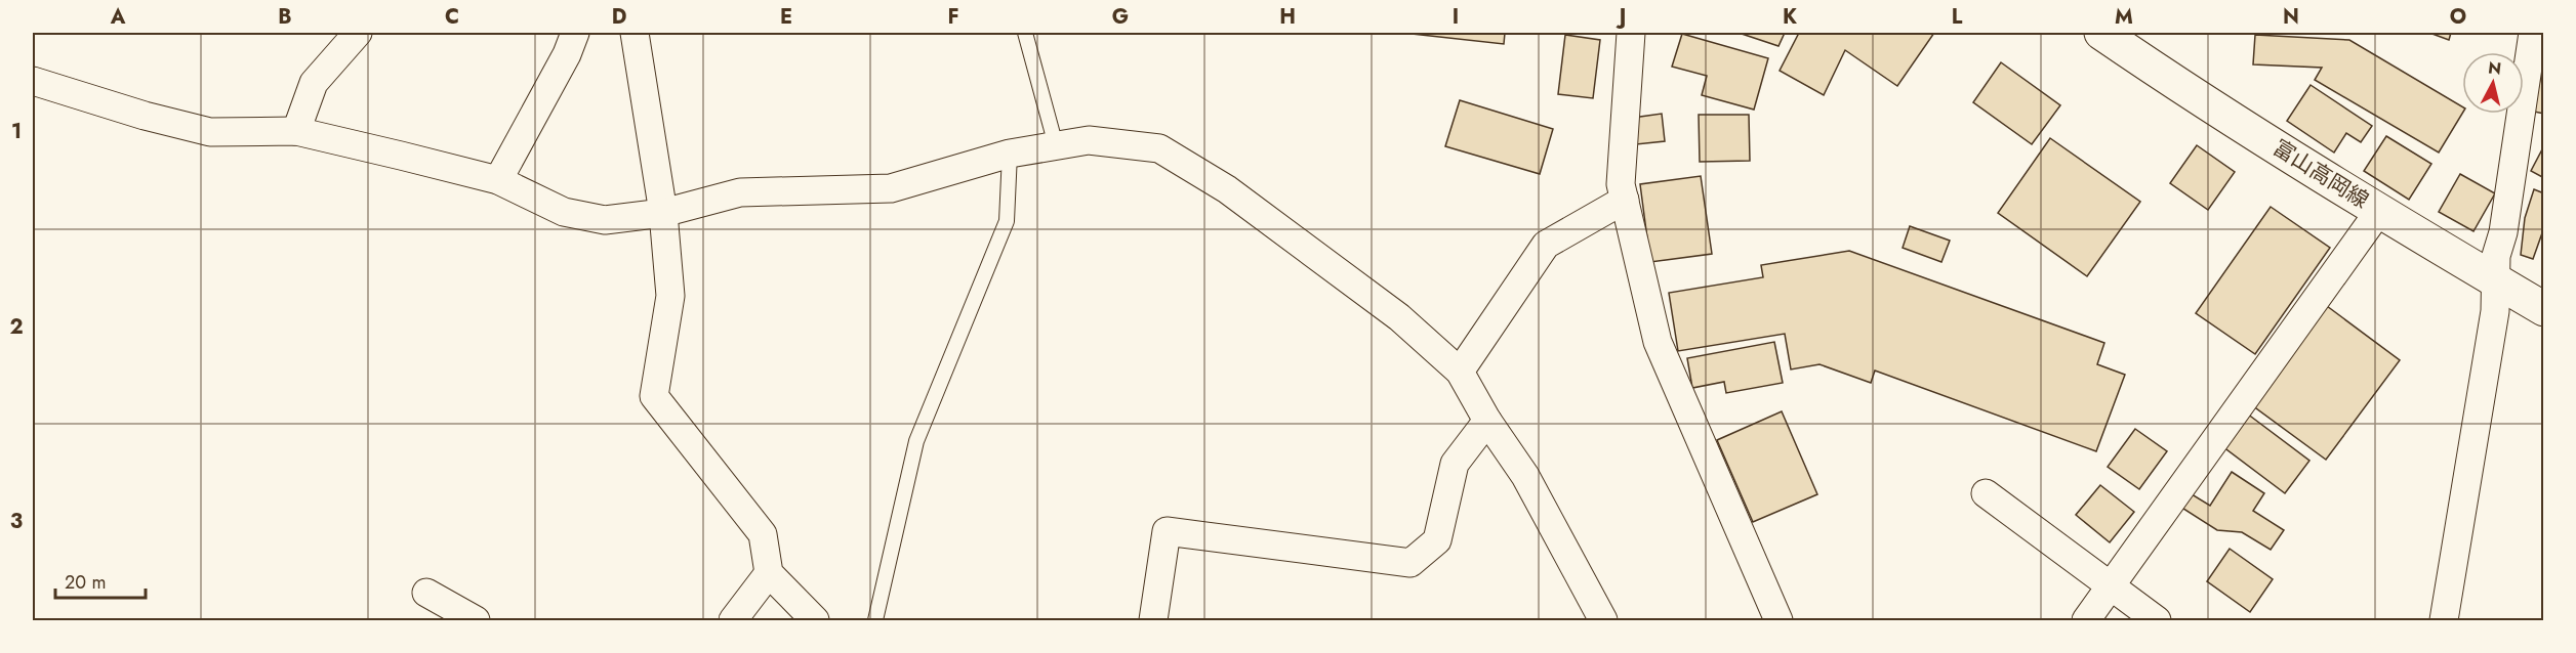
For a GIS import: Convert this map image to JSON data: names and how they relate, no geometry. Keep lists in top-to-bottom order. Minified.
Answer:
{"streets":{"main road":["富山高岡線"]},"scale_bar":"20 m","north":"top","grid":{"columns":["A","B","C","D","E","F","G","H","I","J","K","L","M","N","O"],"rows":["1","2","3"]}}
